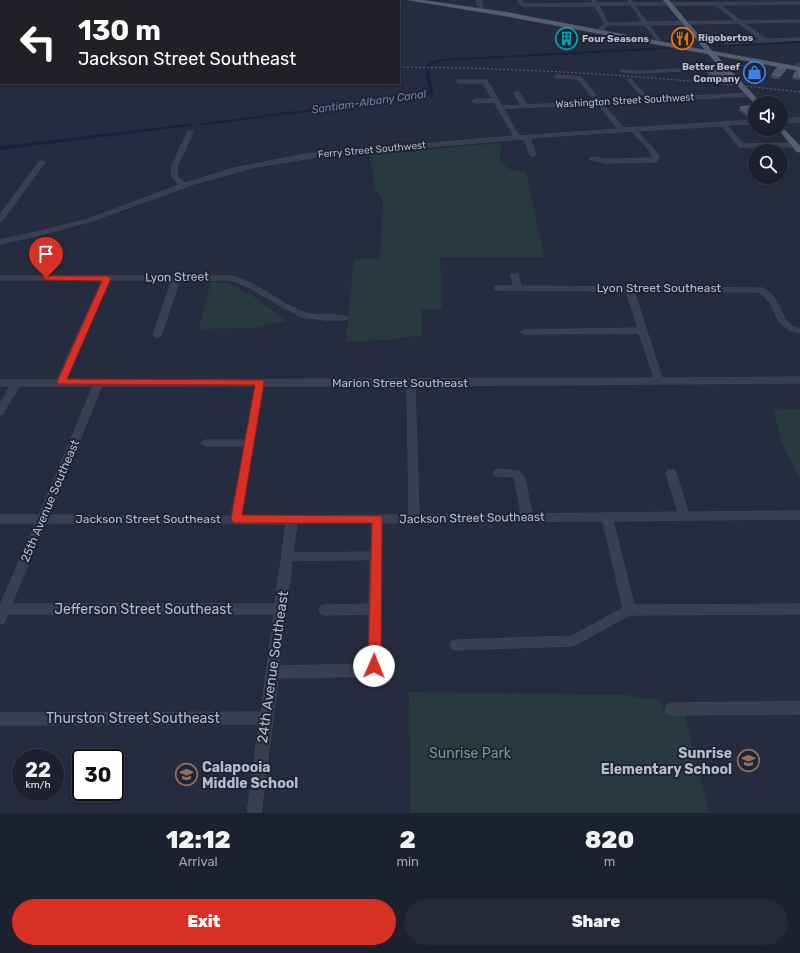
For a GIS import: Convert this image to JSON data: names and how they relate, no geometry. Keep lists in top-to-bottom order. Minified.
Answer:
{"streets":{"street":["Washington Street Southwest","Ferry Street Southwest","Lyon Street","Lyon Street Southeast","Marion Street Southeast","25th Avenue Southeast","Jackson Street Southeast","Jefferson Street Southeast","24th Avenue Southeast","Thurston Street Southeast"]},"crossings":[["Marion Street Southeast","25th Avenue Southeast"],["25th Avenue Southeast","Jackson Street Southeast"],["25th Avenue Southeast","Jefferson Street Southeast"],["Jackson Street Southeast","24th Avenue Southeast"],["Jefferson Street Southeast","24th Avenue Southeast"],["24th Avenue Southeast","Thurston Street Southeast"]],"water":["Santiam-Albany Canal"],"parks":["Sunrise Park"],"places":{"restaurant":["Rigobertos"],"building":["Four Seasons"],"shop":["Better Beef Company"],"school or university":["Sunrise Elementary School","Calapooia Middle School"]},"page":{"turn":["130 m","Jackson Street Southeast"],"speed":"22 km/h","limit":"30","eta":["12:12","Arrival","2","min","820","m"],"buttons":["Exit","Share"]}}
